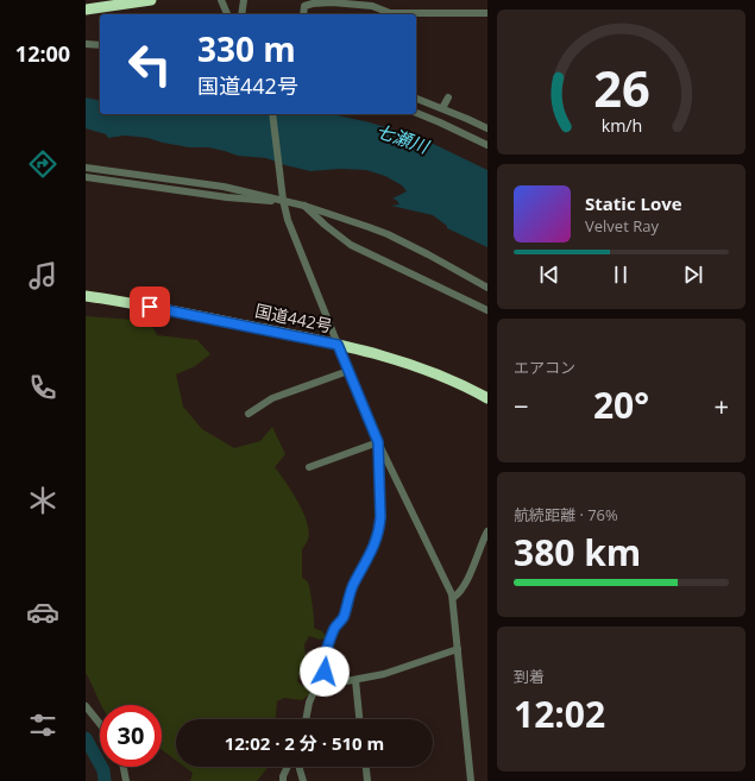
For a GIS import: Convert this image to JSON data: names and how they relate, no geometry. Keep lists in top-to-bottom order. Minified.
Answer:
{"streets":{"highway":["国道442号"]},"water":["七瀬川"],"page":{"tabs":"12:00","turn":["330 m","国道442号"],"song":["Static Love","Velvet Ray"],"tile":["エアコン",["航続距離 · 76%","380 km"],["到着","12:02"]],"heat":["−","20°","+"],"limit":"30","trip":"12:02 · 2 分 · 510 m","gauge":["26","km/h"]}}
